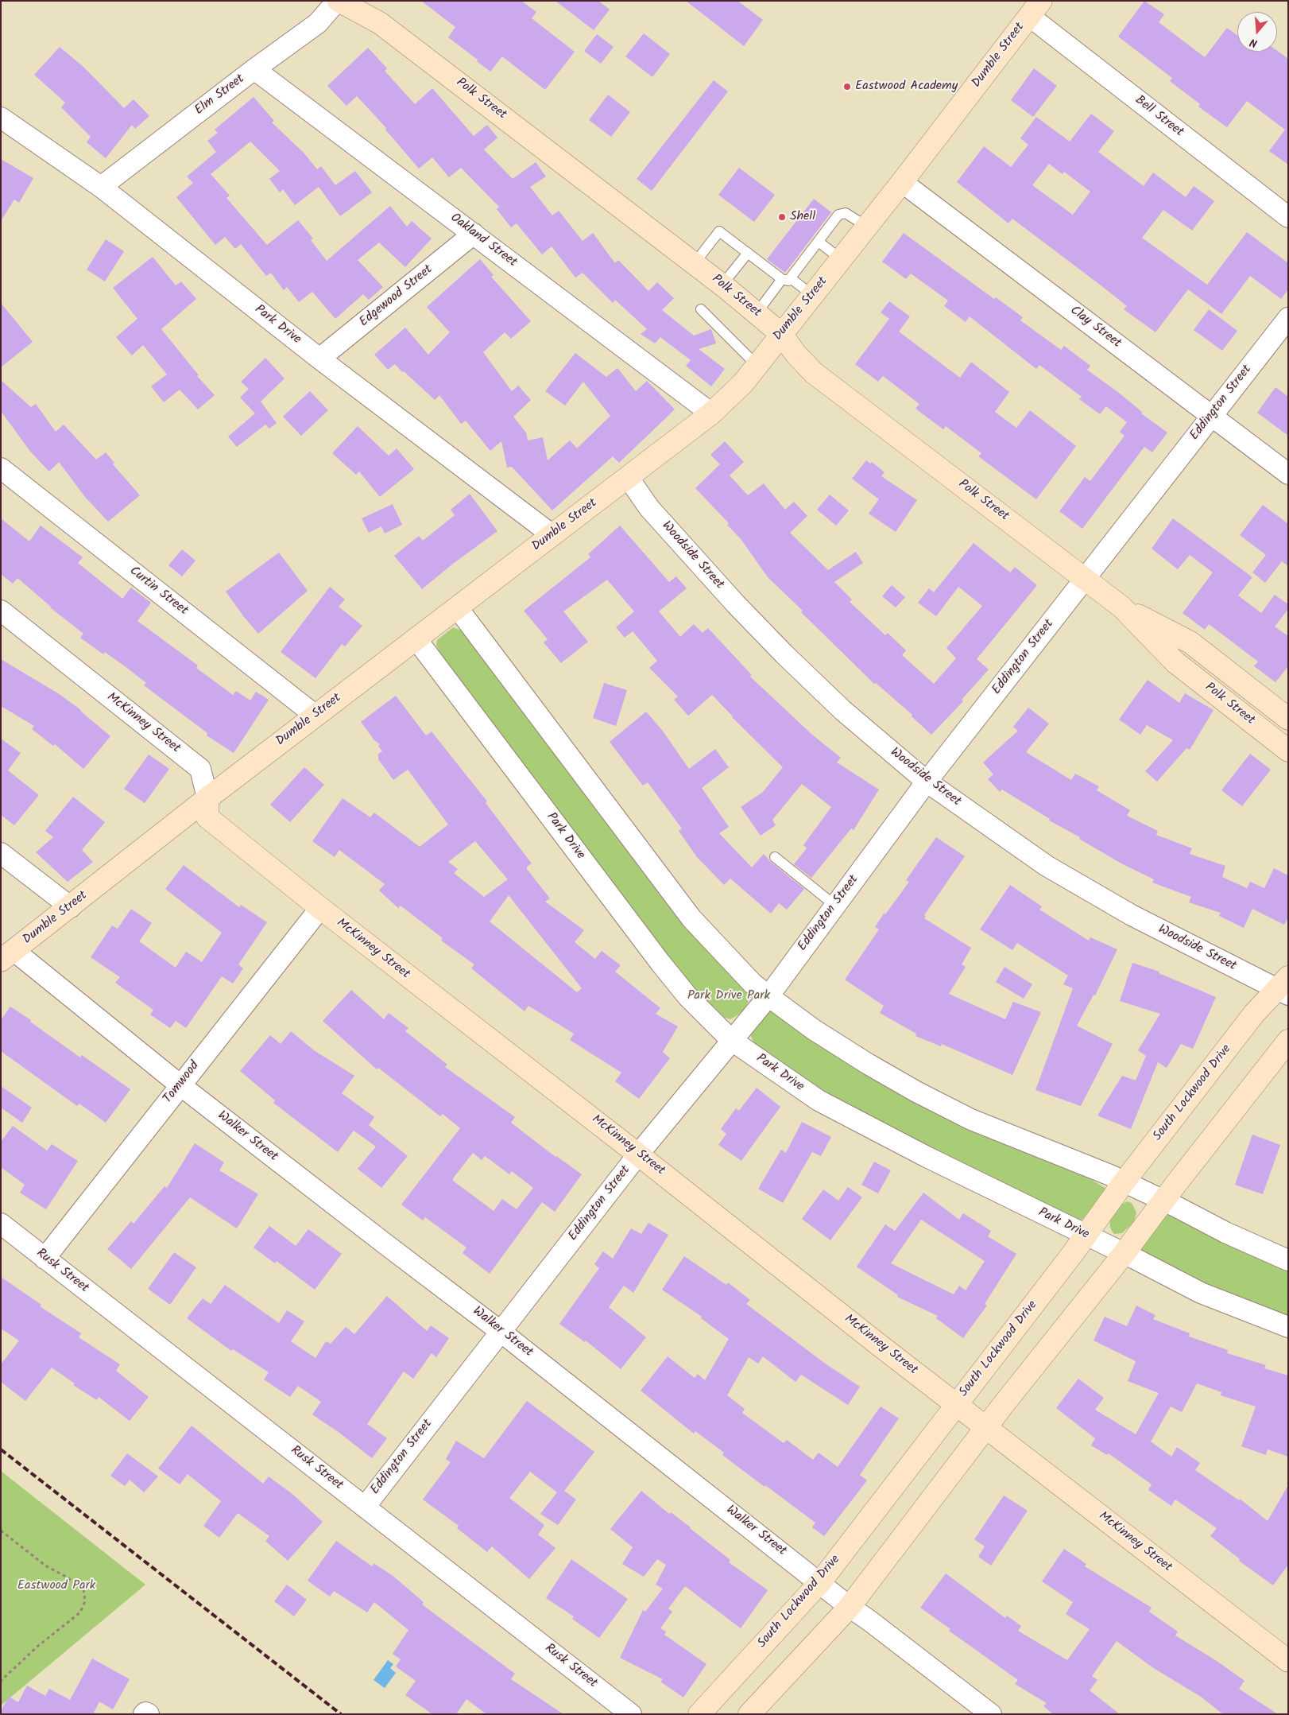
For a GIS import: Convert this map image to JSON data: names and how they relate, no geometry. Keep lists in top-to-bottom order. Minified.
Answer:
{"streets":{"main road":["Dumble Street","Polk Street","McKinney Street","South Lockwood Drive"],"street":["Elm Street","Bell Street","Oakland Street","Edgewood Street","Park Drive","Clay Street","Eddington Street","Woodside Street","Curtin Street","Tomwood","Walker Street","Rusk Street"]},"crossings":[["Dumble Street","Polk Street"],["Dumble Street","Bell Street"],["Dumble Street","Oakland Street"],["Dumble Street","Park Drive"],["Dumble Street","Clay Street"],["Dumble Street","Woodside Street"],["Dumble Street","Curtin Street"],["Dumble Street","McKinney Street"],["Dumble Street","Walker Street"],["Elm Street","Polk Street"],["Elm Street","Oakland Street"],["Elm Street","Park Drive"],["Polk Street","Eddington Street"],["Oakland Street","Edgewood Street"],["Edgewood Street","Park Drive"],["Park Drive","Eddington Street"],["Park Drive","South Lockwood Drive"],["Clay Street","Eddington Street"],["Eddington Street","Woodside Street"],["Eddington Street","McKinney Street"],["Eddington Street","Walker Street"],["Eddington Street","Rusk Street"],["Woodside Street","South Lockwood Drive"],["McKinney Street","Tomwood"],["McKinney Street","South Lockwood Drive"],["Tomwood","Walker Street"],["Tomwood","Rusk Street"],["South Lockwood Drive","Walker Street"]],"parks":["Park Drive Park","Eastwood Park"],"places":["Eastwood Academy","Shell"],"north":"bottom"}
